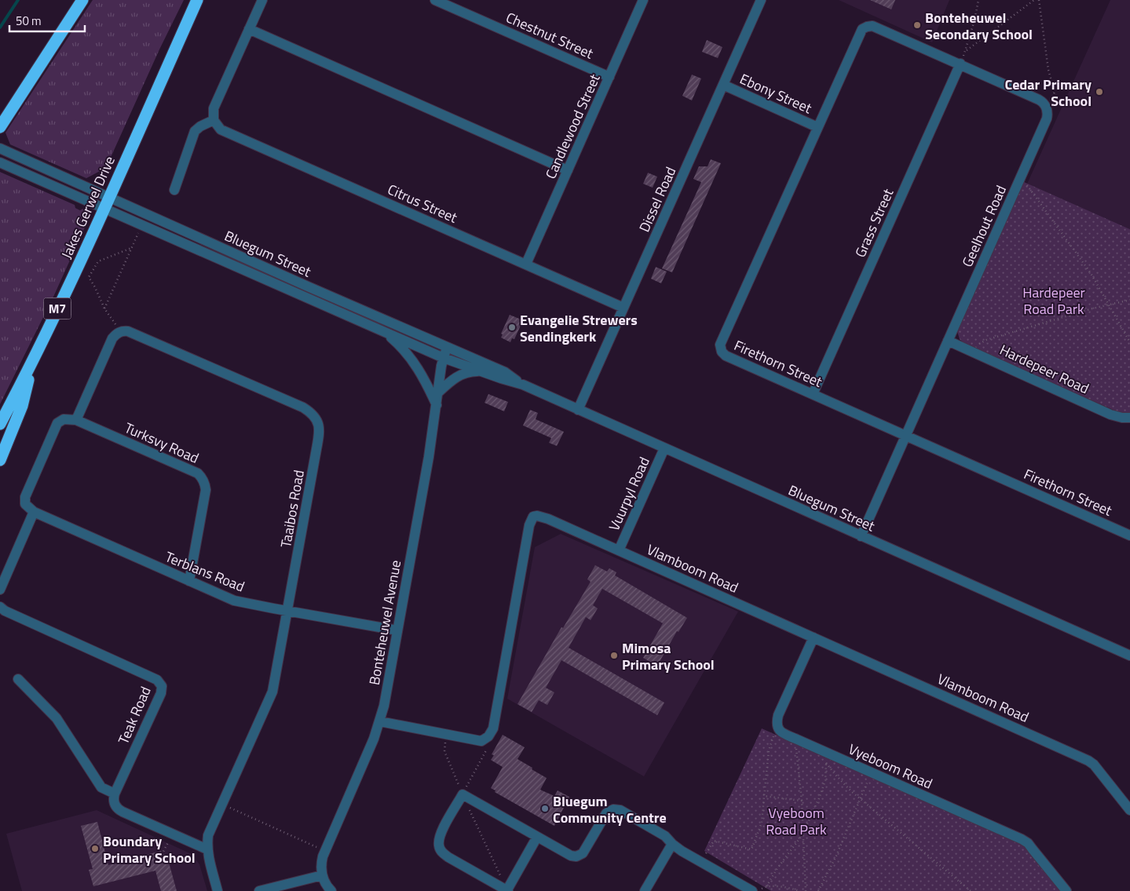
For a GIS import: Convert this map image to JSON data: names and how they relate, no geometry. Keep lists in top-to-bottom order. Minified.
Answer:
{"streets":{"highway":["Jakes Gerwel Drive","M7"],"street":["Chestnut Street","Ebony Street","Candlewood Street","Dissel Road","Citrus Street","Grass Street","Geelhout Road","Bluegum Street","Firethorn Street","Hardepeer Road","Turksvy Road","Vuurpyl Road","Taaibos Road","Vlamboom Road","Terblans Road","Bonteheuwel Avenue","Teak Road","Vyeboom Road"]},"crossings":[["Chestnut Street","Candlewood Street"],["Ebony Street","Dissel Road"],["Ebony Street","Firethorn Street"],["Candlewood Street","Citrus Street"],["Dissel Road","Citrus Street"],["Dissel Road","Bluegum Street"],["Jakes Gerwel Drive","Bluegum Street"],["Grass Street","Firethorn Street"],["Geelhout Road","Bluegum Street"],["Geelhout Road","Firethorn Street"],["Geelhout Road","Hardepeer Road"],["Bluegum Street","Vuurpyl Road"],["Bluegum Street","Bonteheuwel Avenue"],["Turksvy Road","Terblans Road"],["Vuurpyl Road","Vlamboom Road"],["Taaibos Road","Terblans Road"],["Vlamboom Road","Vyeboom Road"],["Terblans Road","Bonteheuwel Avenue"]],"parks":["Hardepeer Road Park","Vyeboom Road Park"],"places":["Bonteheuwel Secondary School","Cedar Primary School","Evangelie Strewers Sendingkerk","Mimosa Primary School","Bluegum Community Centre","Boundary Primary School"],"scale_bar":"50 m"}
